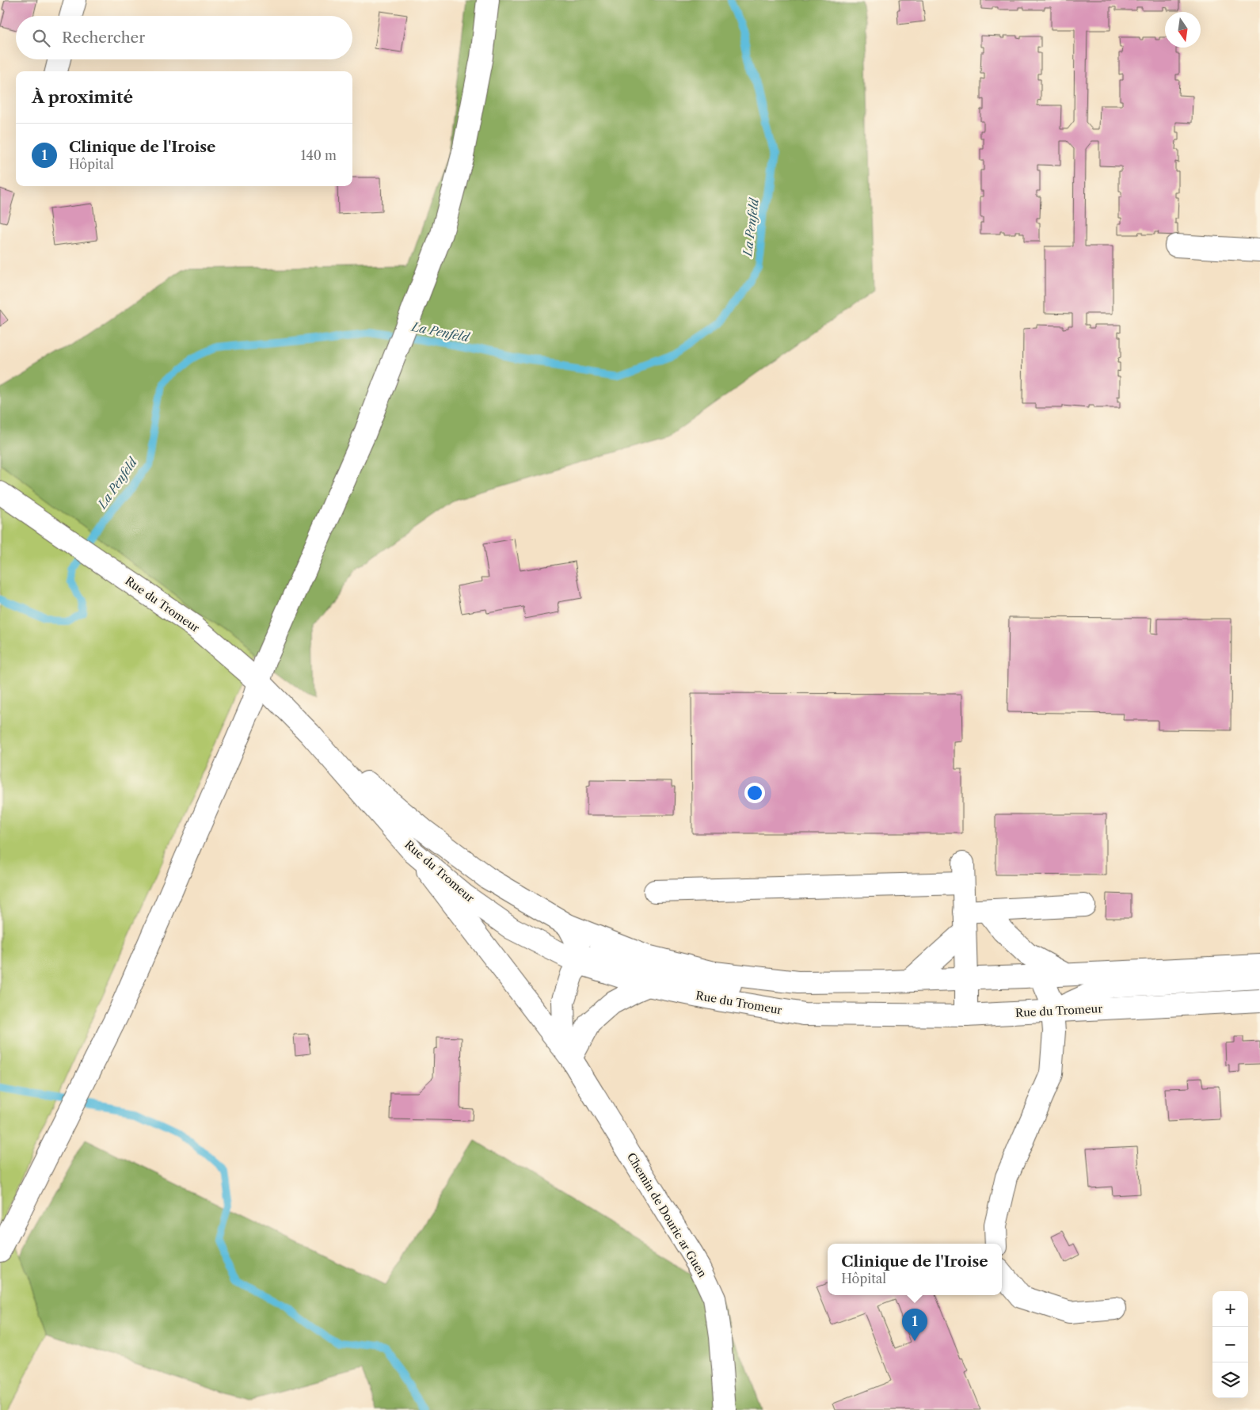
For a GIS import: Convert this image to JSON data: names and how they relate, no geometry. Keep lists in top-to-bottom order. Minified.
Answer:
{"streets":{"street":["Rue du Tromeur","Chemin de Douric ar Guen"]},"crossings":[["Rue du Tromeur","Chemin de Douric ar Guen"]],"water":["La Penfeld"],"north":"bottom","page":{"search":"Rechercher","heading":"À proximité","list":[{"mark":"1","name":"Clinique de l'Iroise","note":"Hôpital","value":"140 m"}],"popup":["Clinique de l'Iroise","Hôpital"],"map_buttons":["+","−"],"pins":"1"}}
